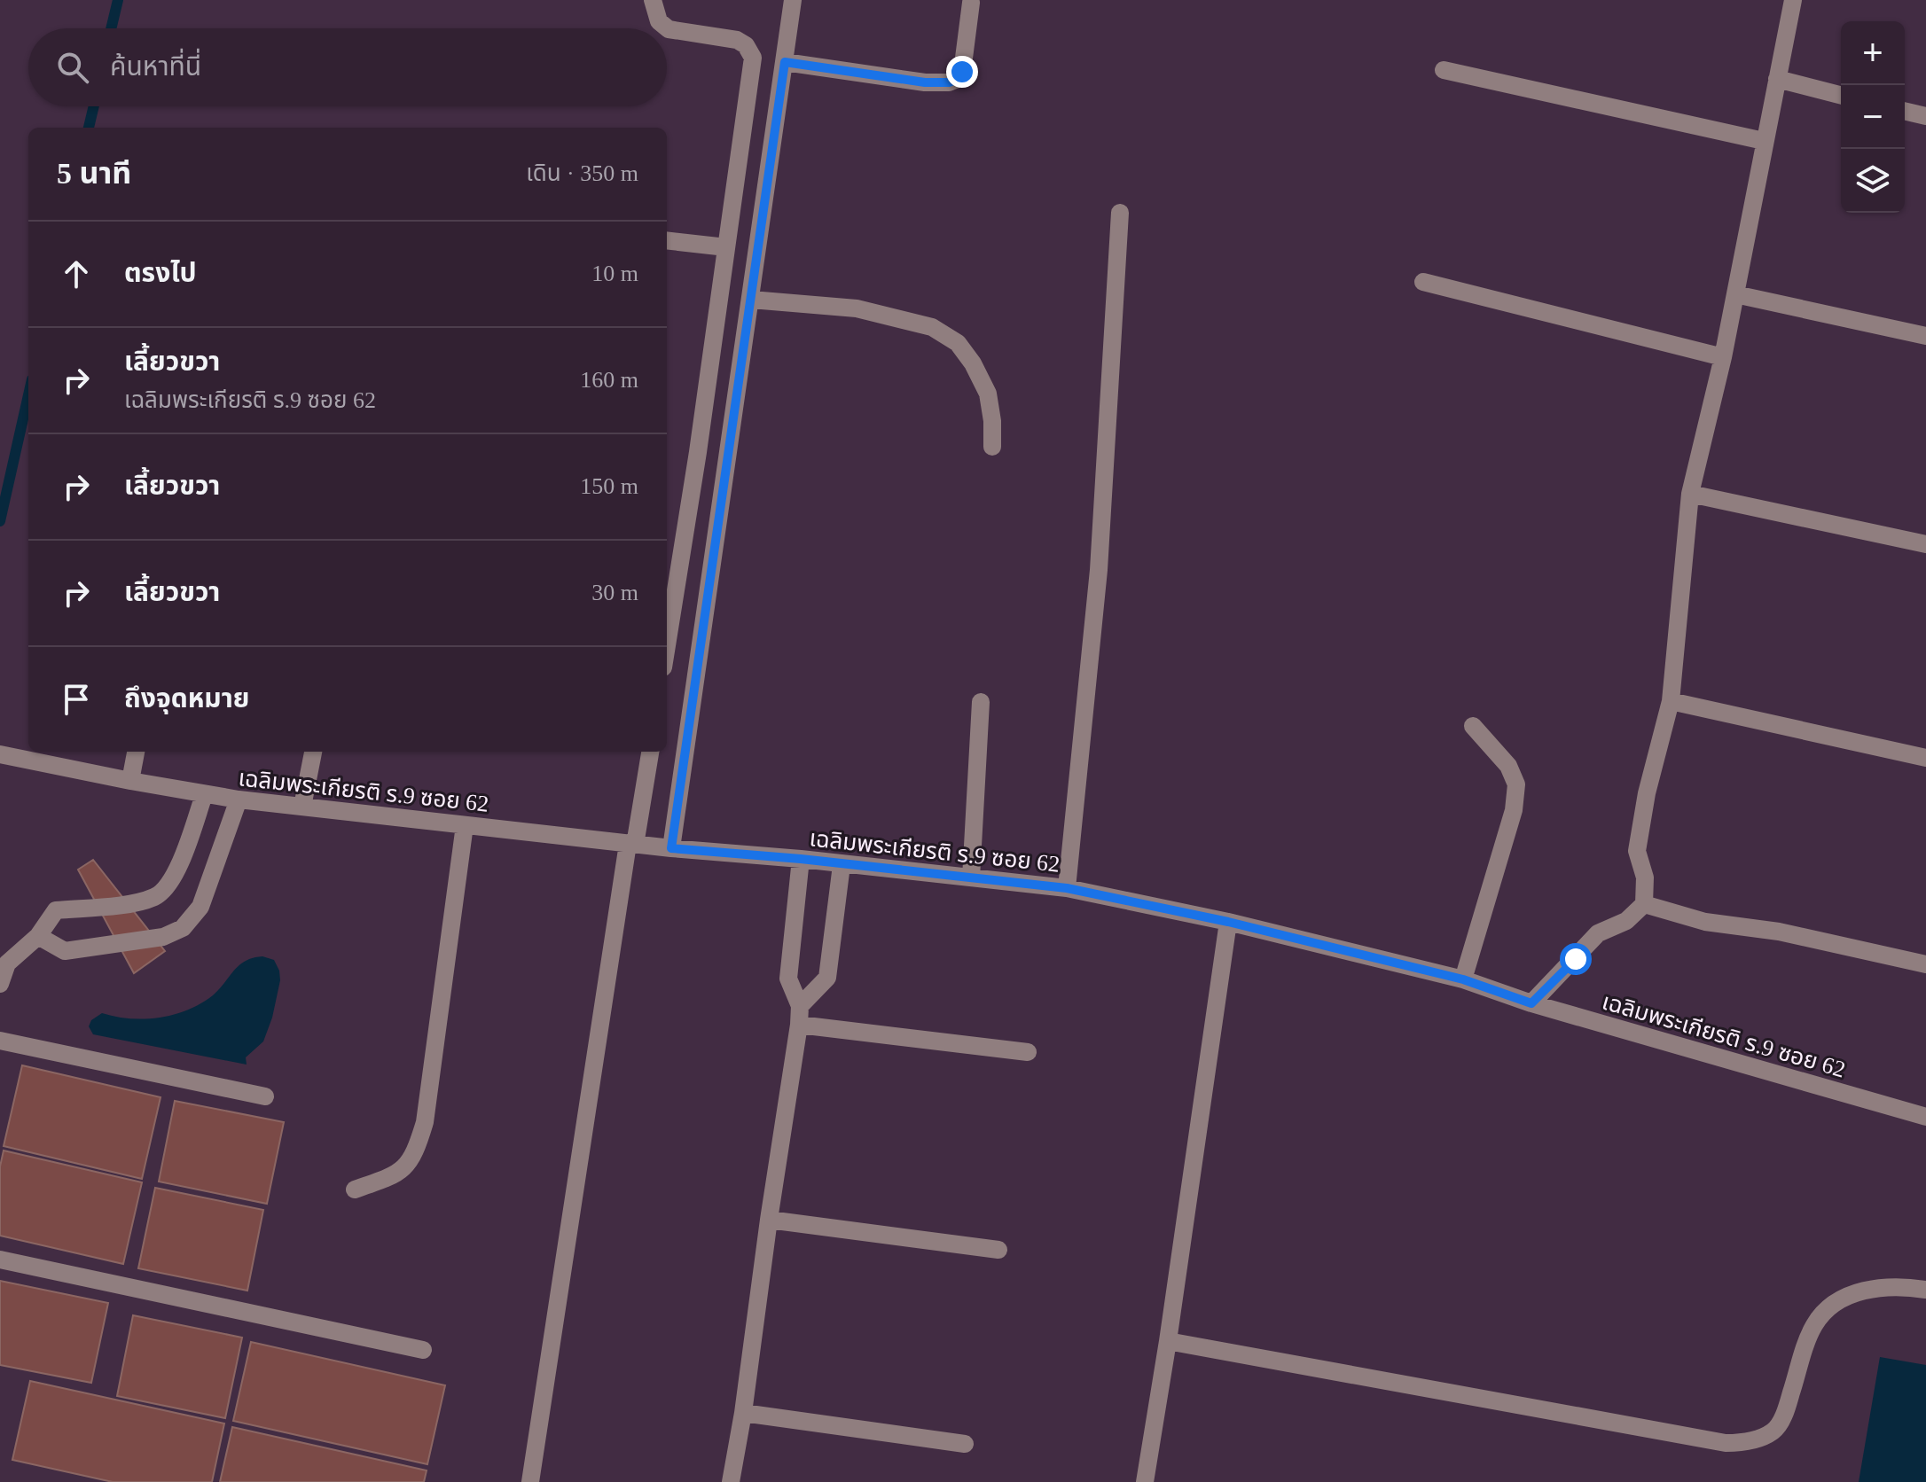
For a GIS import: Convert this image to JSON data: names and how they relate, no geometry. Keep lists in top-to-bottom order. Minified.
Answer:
{"streets":{"street":["เฉลิมพระเกียรติ ร.9 ซอย 62"]},"page":{"map_buttons":["+","−"],"search":"ค้นหาที่นี่","heading":["5 นาที","เดิน · 350 m"],"list":[["ตรงไป","10 m"],["เลี้ยวขวา","เฉลิมพระเกียรติ ร.9 ซอย 62","160 m"],["เลี้ยวขวา","150 m"],["เลี้ยวขวา","30 m"],"ถึงจุดหมาย"]}}
